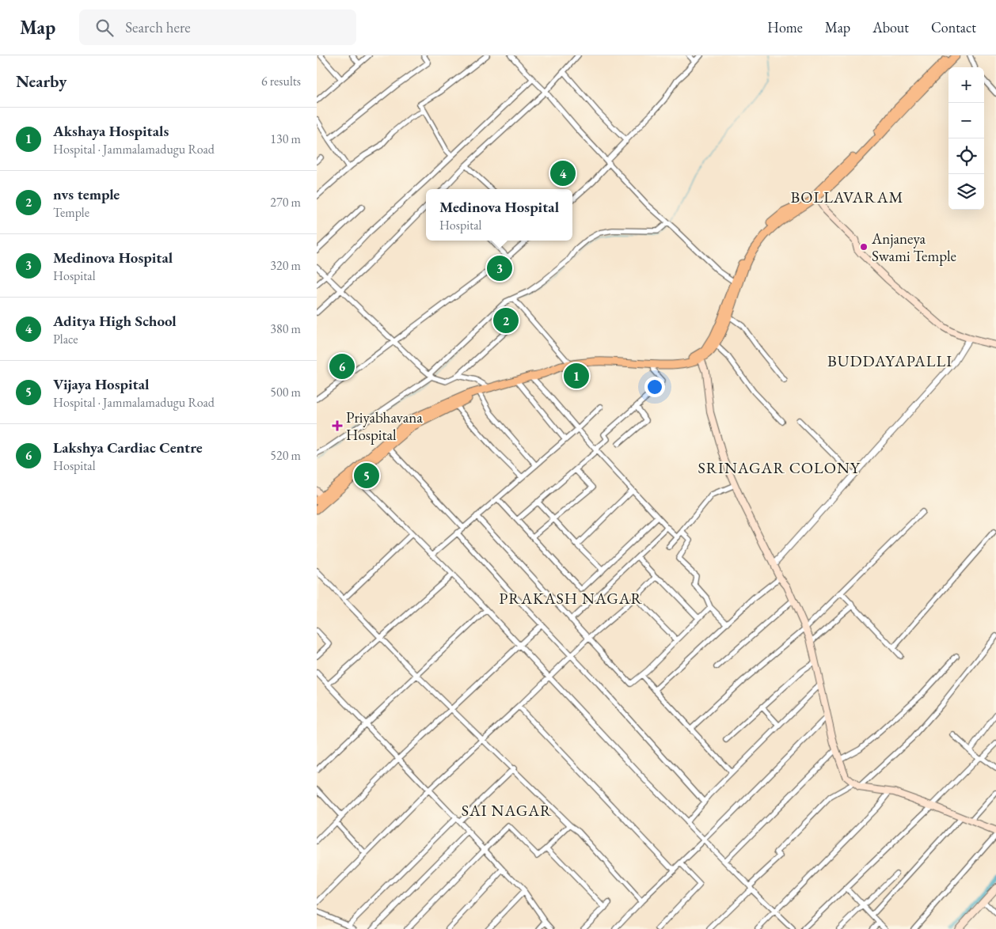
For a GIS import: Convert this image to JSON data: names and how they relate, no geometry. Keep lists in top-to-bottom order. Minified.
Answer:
{"districts":["BOLLAVARAM","BUDDAYAPALLI","SRINAGAR COLONY","PRAKASH NAGAR","SAI NAGAR"],"places":{"other":["Anjaneya Swami Temple"],"health":["Priyabhavana Hospital"]},"page":{"header":"Map","search":"Search here","nav":["Home","Map","About","Contact"],"heading":["Nearby","6 results"],"map_buttons":["+","−"],"list":[{"mark":"1","name":"Akshaya Hospitals","note":"Hospital · Jammalamadugu Road","value":"130 m"},{"mark":"2","name":"nvs temple","note":"Temple","value":"270 m"},{"mark":"3","name":"Medinova Hospital","note":"Hospital","value":"320 m"},{"mark":"4","name":"Aditya High School","note":"Place","value":"380 m"},{"mark":"5","name":"Vijaya Hospital","note":"Hospital · Jammalamadugu Road","value":"500 m"},{"mark":"6","name":"Lakshya Cardiac Centre","note":"Hospital","value":"520 m"}],"pins":["4","3","2","6","1","5"],"popup":["Medinova Hospital","Hospital"]}}
